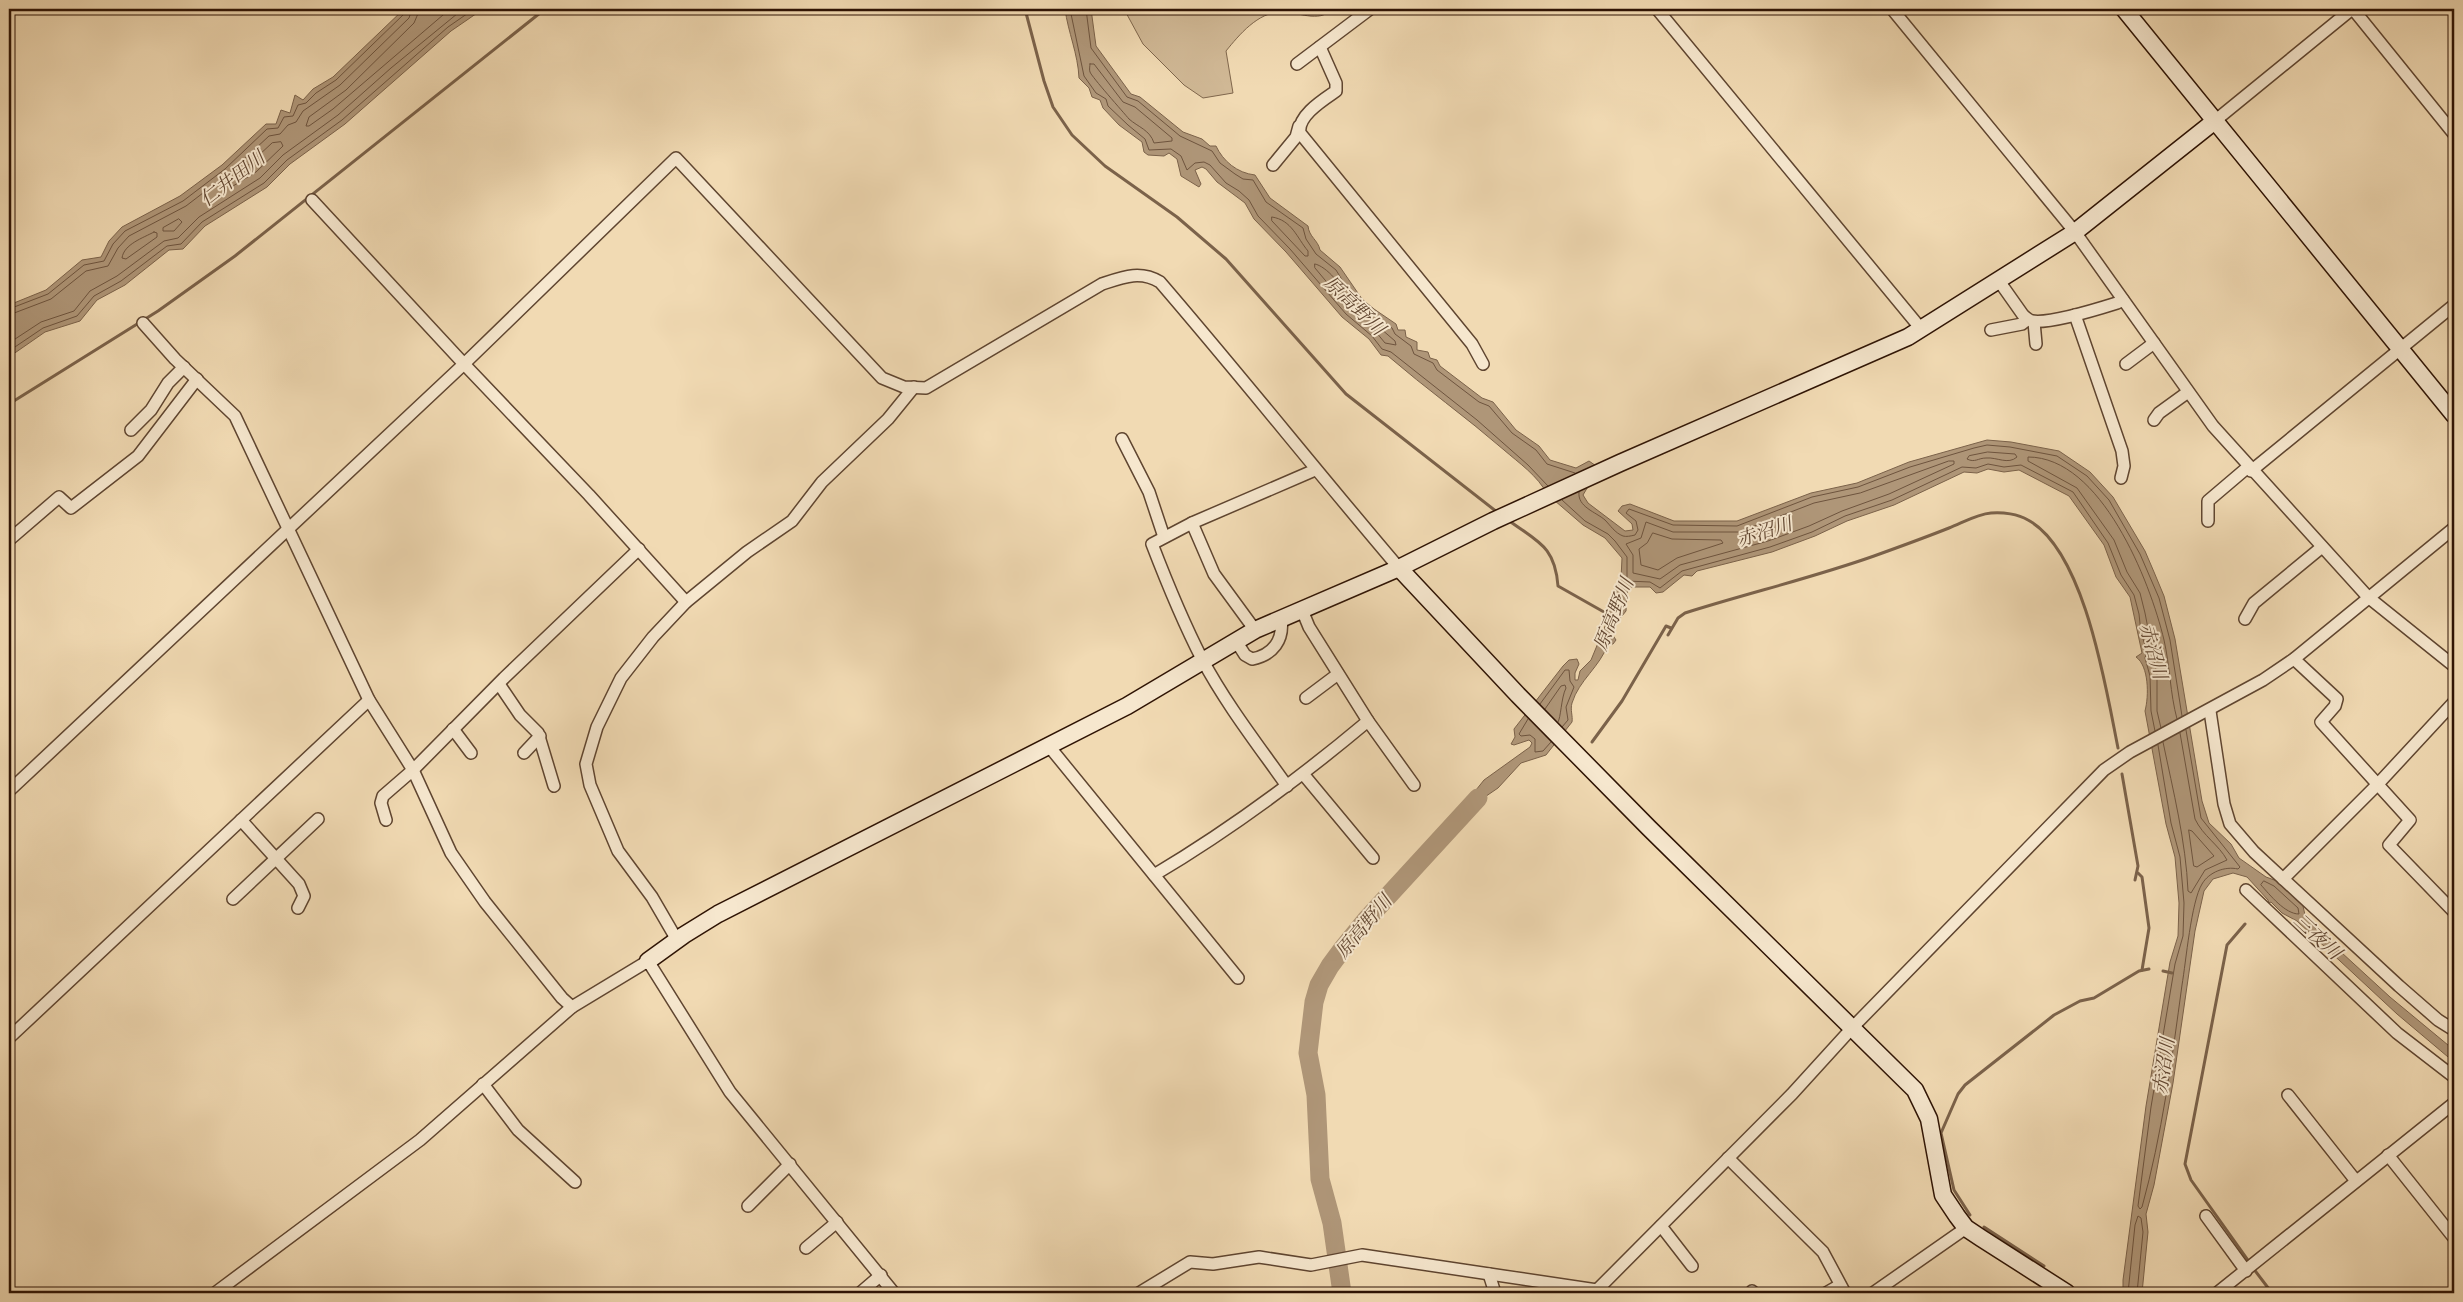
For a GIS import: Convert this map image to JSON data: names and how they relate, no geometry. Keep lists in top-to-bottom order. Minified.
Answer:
{"water":["仁井田川","原高野川","赤沼川","三夜川"]}
